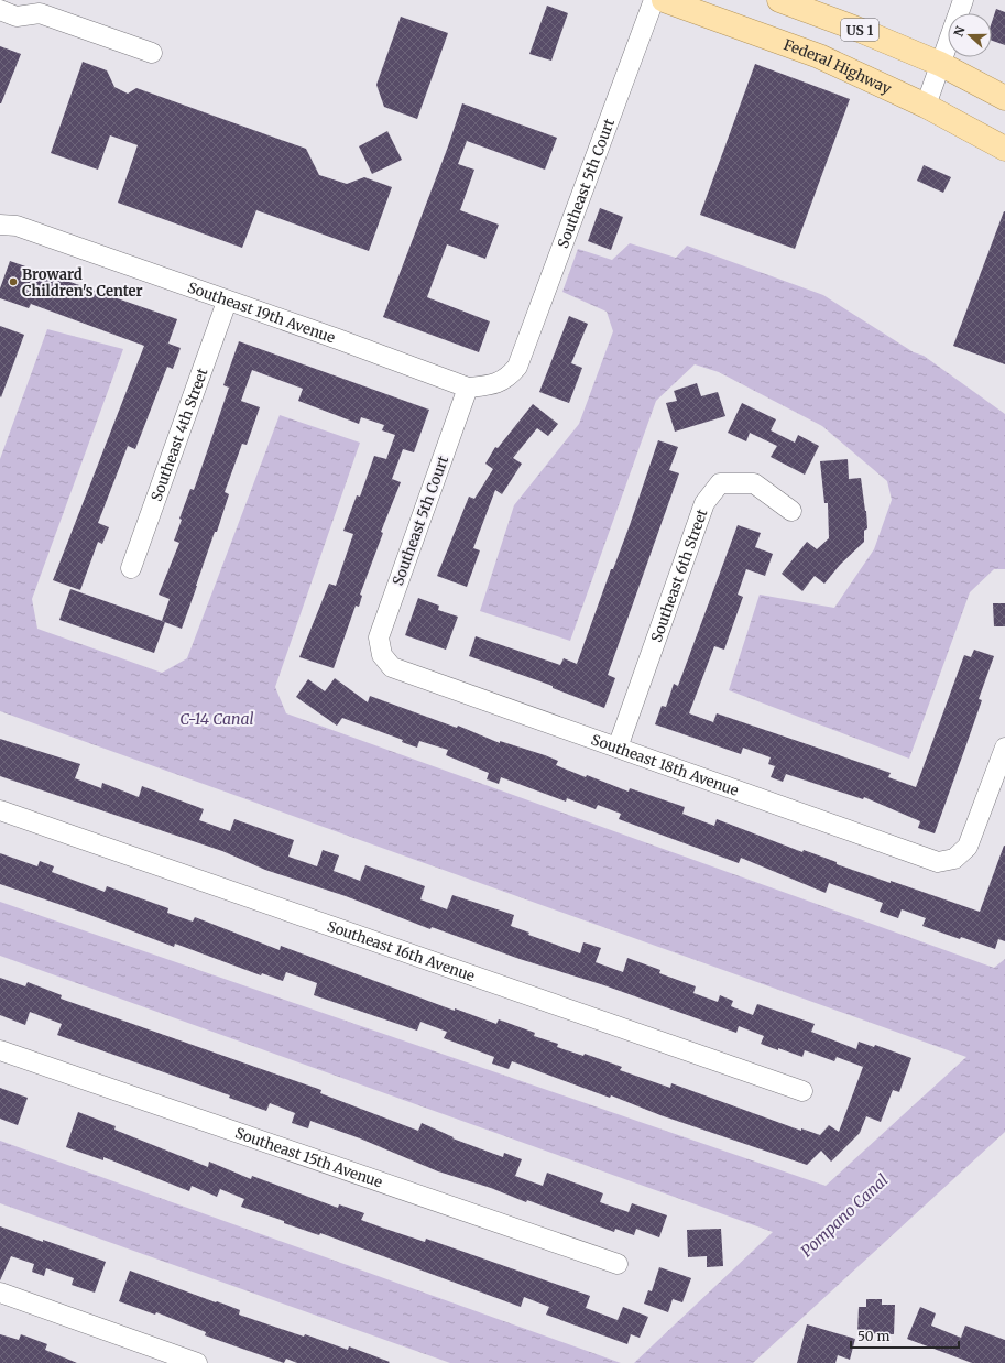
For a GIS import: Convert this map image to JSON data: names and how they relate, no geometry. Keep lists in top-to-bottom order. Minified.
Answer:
{"streets":{"main road":["US 1","Federal Highway"],"street":["Southeast 5th Court","Southeast 19th Avenue","Southeast 4th Street","Southeast 6th Street","Southeast 18th Avenue","Southeast 16th Avenue","Southeast 15th Avenue"]},"crossings":[["Southeast 5th Court","Southeast 19th Avenue"],["Southeast 5th Court","Southeast 18th Avenue"],["Southeast 19th Avenue","Southeast 4th Street"],["Southeast 6th Street","Southeast 18th Avenue"]],"water":["C-14 Canal","Pompano Canal"],"places":["Broward Children's Center"],"scale_bar":"50 m","north":"left"}
